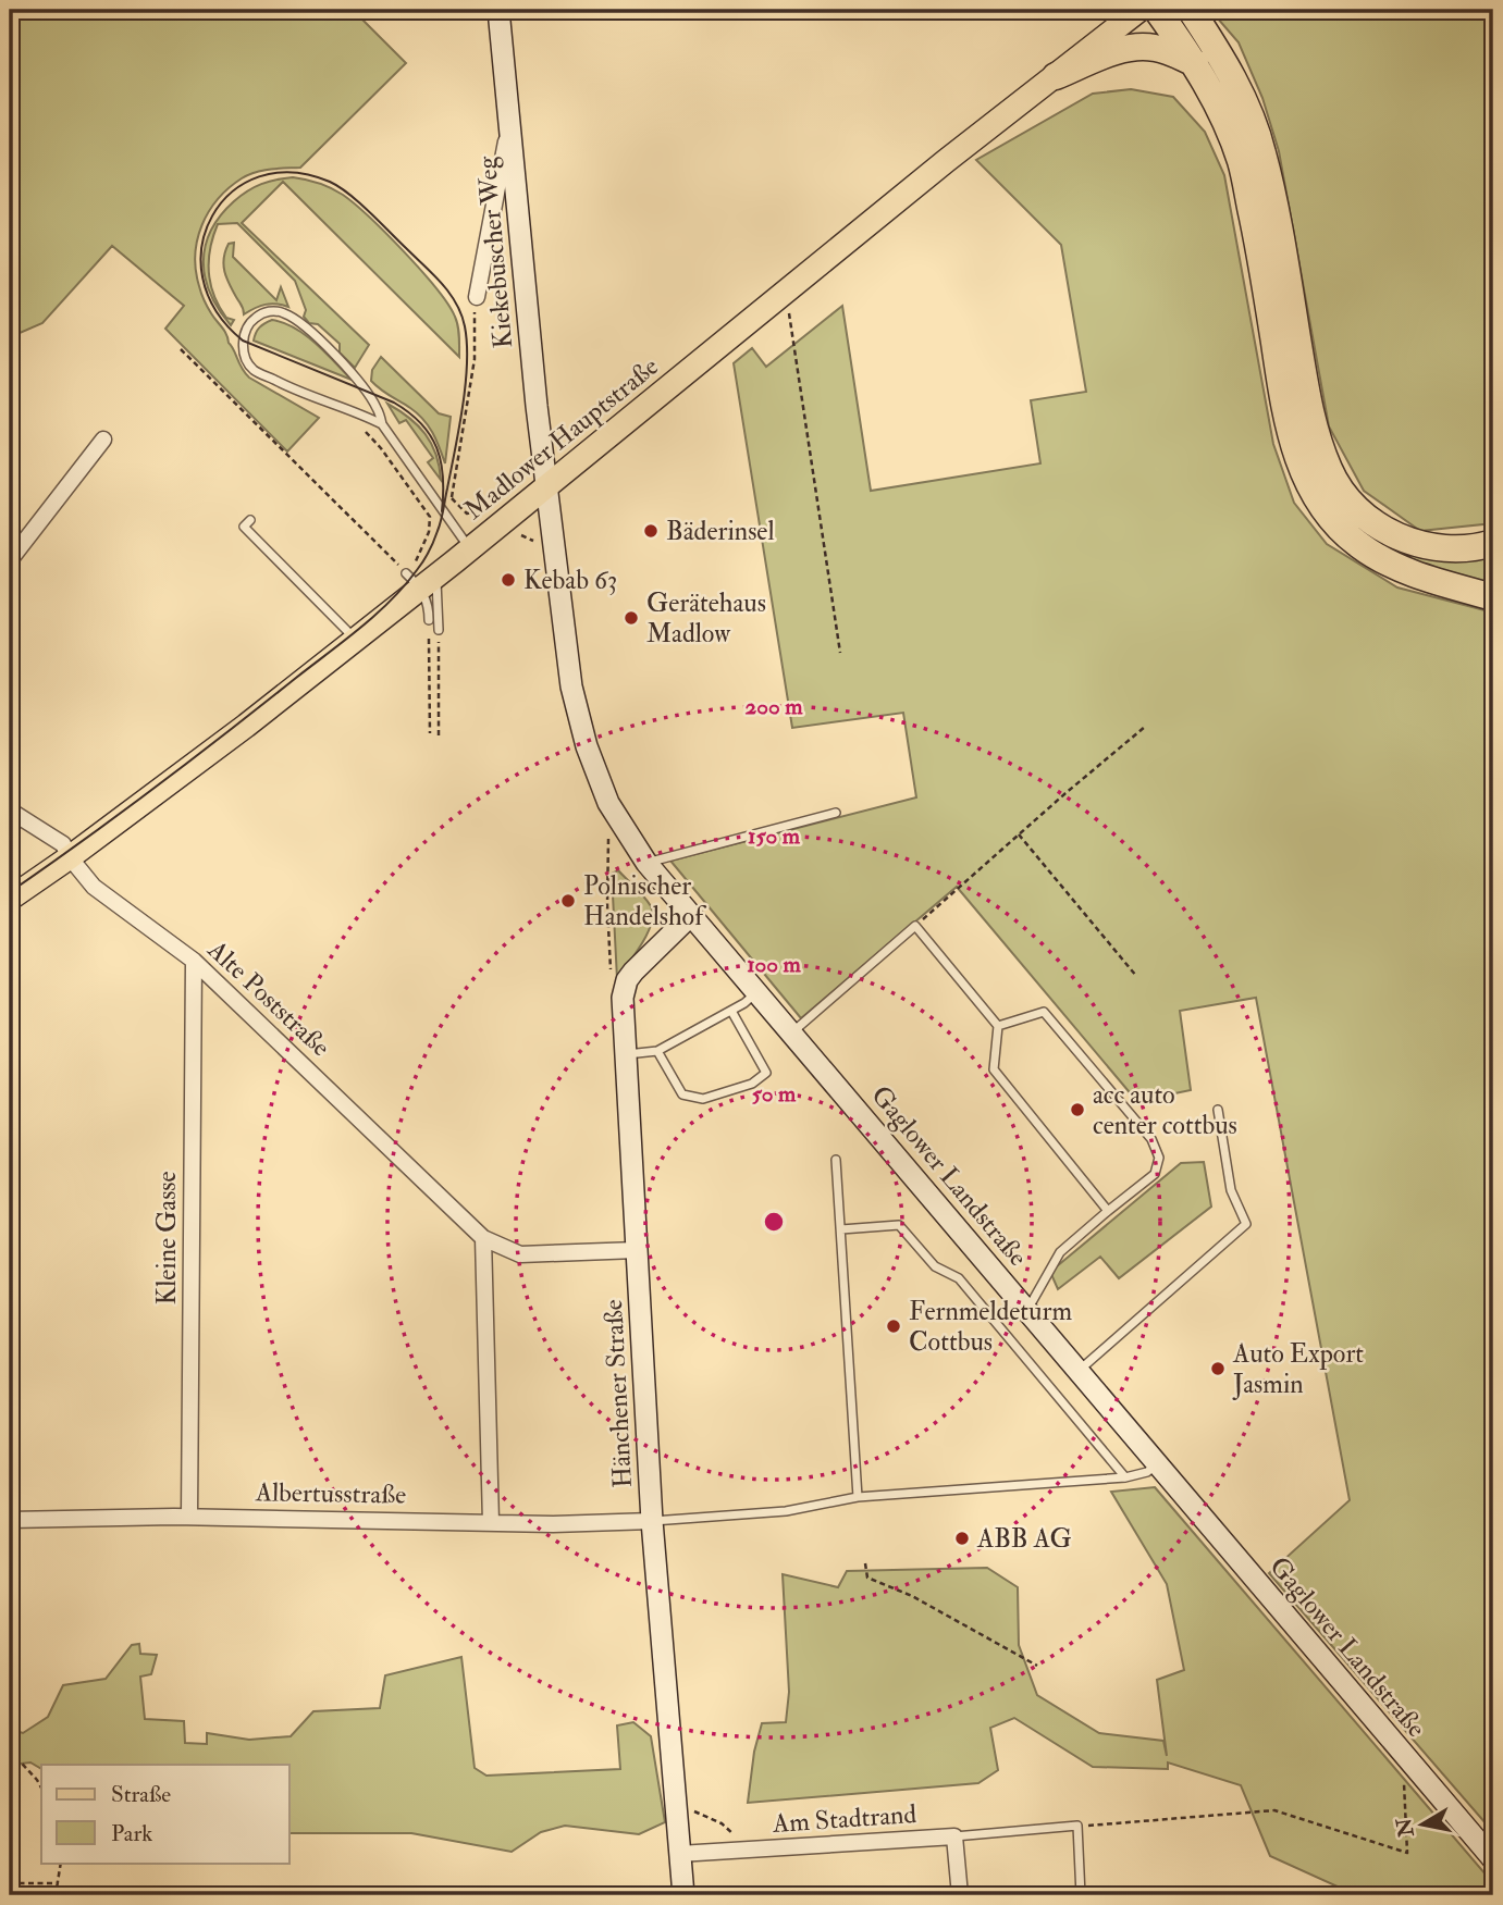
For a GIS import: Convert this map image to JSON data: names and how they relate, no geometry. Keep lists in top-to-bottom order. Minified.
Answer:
{"streets":{"main road":["Kiekebuscher Weg","Madlower Hauptstraße","Gaglower Landstraße","Hänchener Straße"],"street":["Alte Poststraße","Kleine Gasse","Albertusstraße","Am Stadtrand"]},"crossings":[["Kiekebuscher Weg","Madlower Hauptstraße"],["Kiekebuscher Weg","Gaglower Landstraße"],["Madlower Hauptstraße","Alte Poststraße"],["Madlower Hauptstraße","Gaglower Landstraße"],["Alte Poststraße","Kleine Gasse"],["Alte Poststraße","Hänchener Straße"],["Kleine Gasse","Albertusstraße"],["Hänchener Straße","Albertusstraße"],["Hänchener Straße","Am Stadtrand"]],"places":["Bäderinsel","Kebab 63","Gerätehaus Madlow","Polnischer Handelshof","acc auto center cottbus","Fernmeldeturm Cottbus","Auto Export Jasmin","ABB AG"],"legend":["Straße","Park"],"north":"left","rings":["200 m","150 m","100 m","50 m"]}
